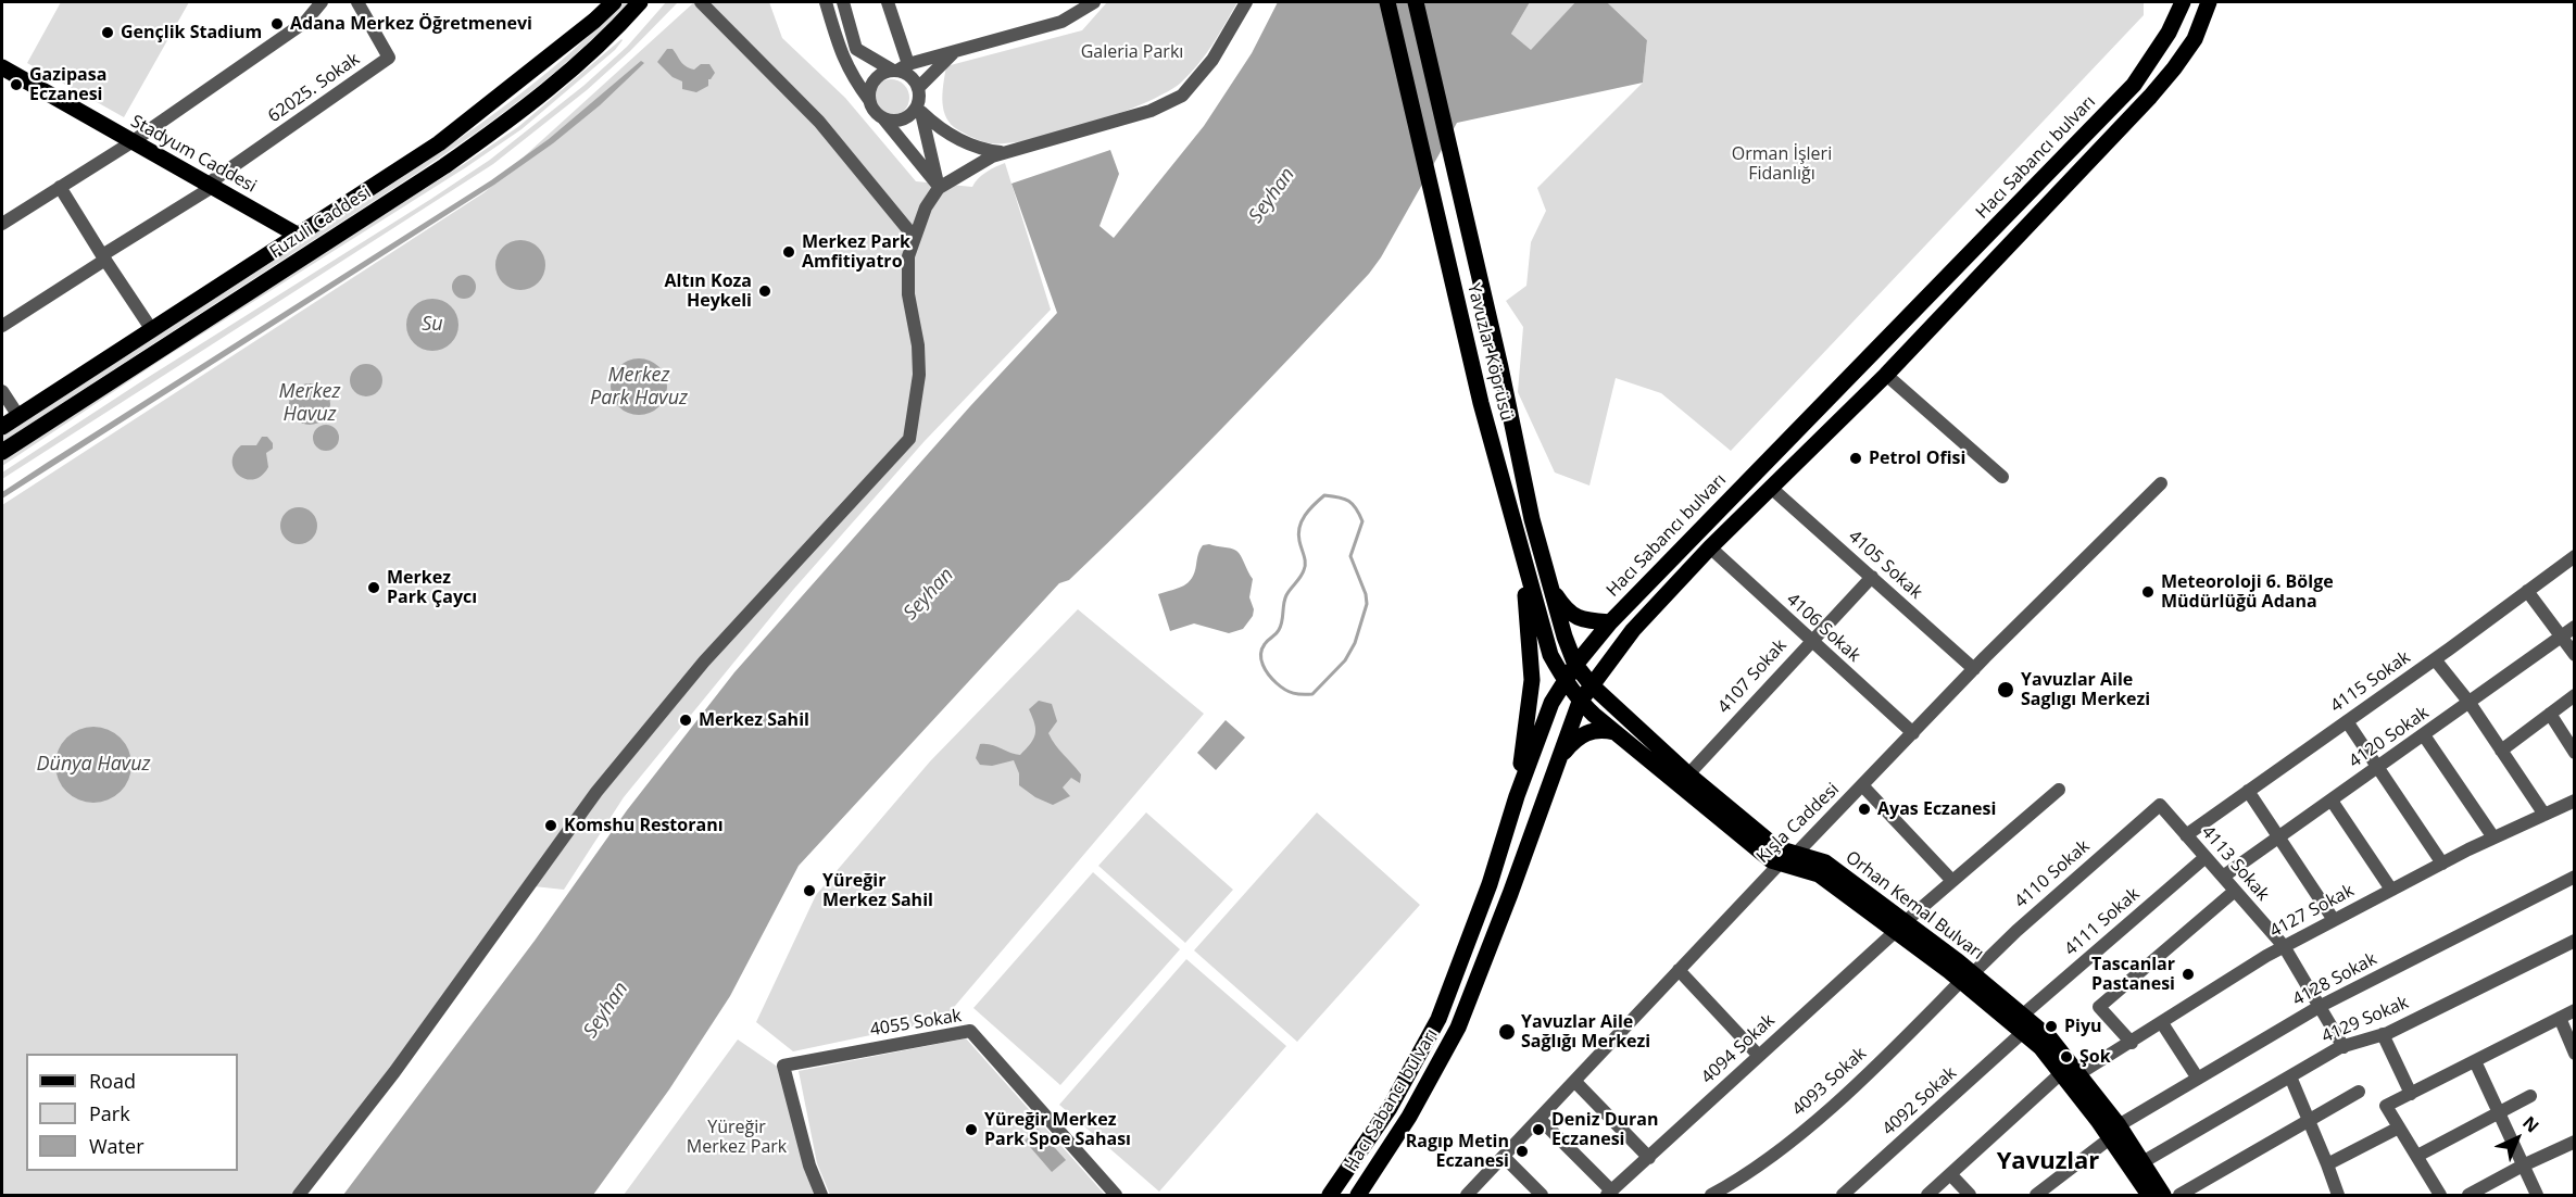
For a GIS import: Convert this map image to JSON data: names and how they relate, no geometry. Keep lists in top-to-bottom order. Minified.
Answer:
{"streets":{"main road":["Stadyum Caddesi","Hacı Sabancı bulvarı","Fuzuli Caddesi","Yavuzlar Köprüsü","Orhan Kemal Bulvarı"],"street":["62025. Sokak","4105 Sokak","4106 Sokak","4107 Sokak","4115 Sokak","4120 Sokak","Kışla Caddesi","4113 Sokak","4110 Sokak","4127 Sokak","4111 Sokak","4128 Sokak","4129 Sokak","4055 Sokak","4094 Sokak","4093 Sokak","4092 Sokak"]},"crossings":[["62025. Sokak","Stadyum Caddesi"],["Stadyum Caddesi","Fuzuli Caddesi"],["Hacı Sabancı bulvarı","Yavuzlar Köprüsü"],["Hacı Sabancı bulvarı","4105 Sokak"],["Hacı Sabancı bulvarı","4106 Sokak"],["Hacı Sabancı bulvarı","Orhan Kemal Bulvarı"],["Yavuzlar Köprüsü","Orhan Kemal Bulvarı"],["4105 Sokak","4107 Sokak"],["4105 Sokak","Kışla Caddesi"],["4106 Sokak","4107 Sokak"],["4106 Sokak","Kışla Caddesi"],["4107 Sokak","Orhan Kemal Bulvarı"],["4115 Sokak","4113 Sokak"],["4120 Sokak","4113 Sokak"],["Kışla Caddesi","Orhan Kemal Bulvarı"],["4113 Sokak","4110 Sokak"],["4113 Sokak","4127 Sokak"],["4113 Sokak","4111 Sokak"],["4113 Sokak","4128 Sokak"],["4113 Sokak","4129 Sokak"],["4110 Sokak","Orhan Kemal Bulvarı"],["4110 Sokak","4093 Sokak"],["Orhan Kemal Bulvarı","4127 Sokak"],["Orhan Kemal Bulvarı","4111 Sokak"],["Orhan Kemal Bulvarı","4128 Sokak"],["Orhan Kemal Bulvarı","4129 Sokak"],["Orhan Kemal Bulvarı","4094 Sokak"],["Orhan Kemal Bulvarı","4093 Sokak"],["Orhan Kemal Bulvarı","4092 Sokak"],["4111 Sokak","4092 Sokak"]],"districts":["Yavuzlar"],"water":["Seyhan","Su","Merkez Park Havuz","Merkez Havuz","Dünya Havuz"],"parks":["Galeria Parkı","Orman İşleri Fidanlığı","Yüreğir Merkez Park"],"places":["Adana Merkez Öğretmenevi","Gençlik Stadium","Gazipasa Eczanesi","Merkez Park Amfitiyatro","Altın Koza Heykeli","Petrol Ofisi","Merkez Park Çaycı","Meteoroloji 6. Bölge Müdürlüğü Adana","Yavuzlar Aile Saglıgı Merkezi","Merkez Sahil","Ayas Eczanesi","Komshu Restoranı","Yüreğir Merkez Sahil","Tascanlar Pastanesi","Piyu","Yavuzlar Aile Sağlığı Merkezi","Şok","Yüreğir Merkez Park Spoe Sahası","Deniz Duran Eczanesi","Ragıp Metin Eczanesi"],"legend":["Road","Park","Water"],"north":"top right"}
